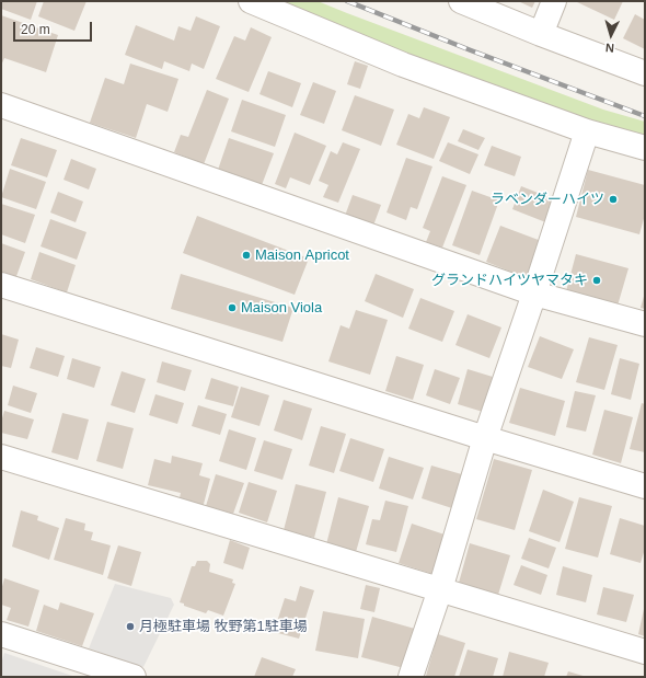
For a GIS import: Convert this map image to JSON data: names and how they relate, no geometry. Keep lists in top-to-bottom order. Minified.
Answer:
{"places":["ラベンダーハイツ","Maison Apricot","グランドハイツヤマタキ","Maison Viola","月極駐車場 牧野第1駐車場"],"scale_bar":"20 m","north":"bottom"}
